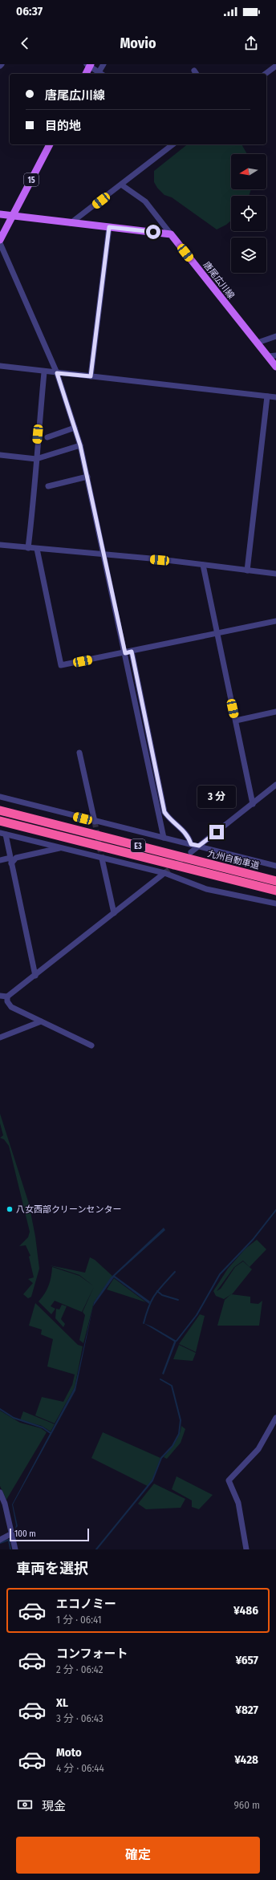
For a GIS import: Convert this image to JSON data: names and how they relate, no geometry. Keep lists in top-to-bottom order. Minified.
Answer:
{"streets":{"highway":["E3","九州自動車道"],"main road":["15","唐尾広川線"]},"places":["八女西部クリーンセンター"],"scale_bar":"100 m","north":"left","page":{"status":"06:37","header":"Movio","banner":["唐尾広川線","目的地"],"bubble":"3 分","scale":"100 m","heading":"車両を選択","list":[{"name":"エコノミー","note":"1 分 · 06:41","value":"¥486"},{"name":"コンフォート","note":"2 分 · 06:42","value":"¥657"},{"name":"XL","note":"3 分 · 06:43","value":"¥827"},{"name":"Moto","note":"4 分 · 06:44","value":"¥428"}],"pay":["現金","960 m"],"buttons":"確定"}}
